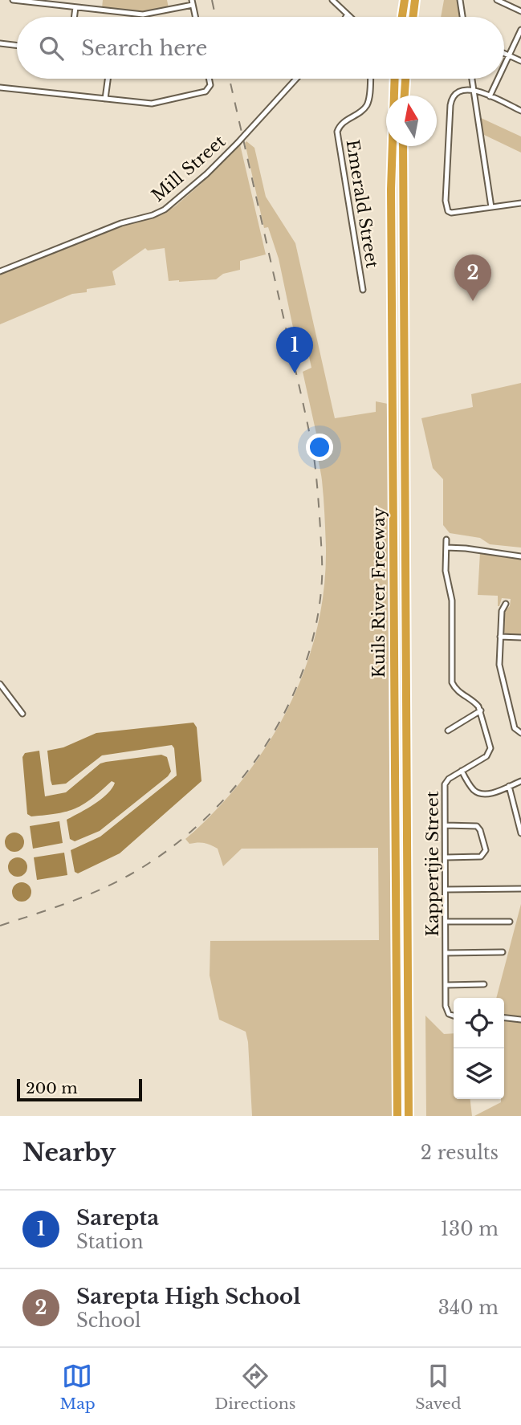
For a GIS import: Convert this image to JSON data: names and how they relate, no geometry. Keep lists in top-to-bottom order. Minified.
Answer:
{"streets":{"highway":["Kuils River Freeway"],"street":["Mill Street","Emerald Street","Kappertjie Street"]},"scale_bar":"200 m","north":"top","page":{"search":"Search here","pins":["2","1"],"scale":"200 m","heading":["Nearby","2 results"],"list":[{"mark":"1","name":"Sarepta","note":"Station","value":"130 m"},{"mark":"2","name":"Sarepta High School","note":"School","value":"340 m"}],"nav":["Map","Directions","Saved"]}}
